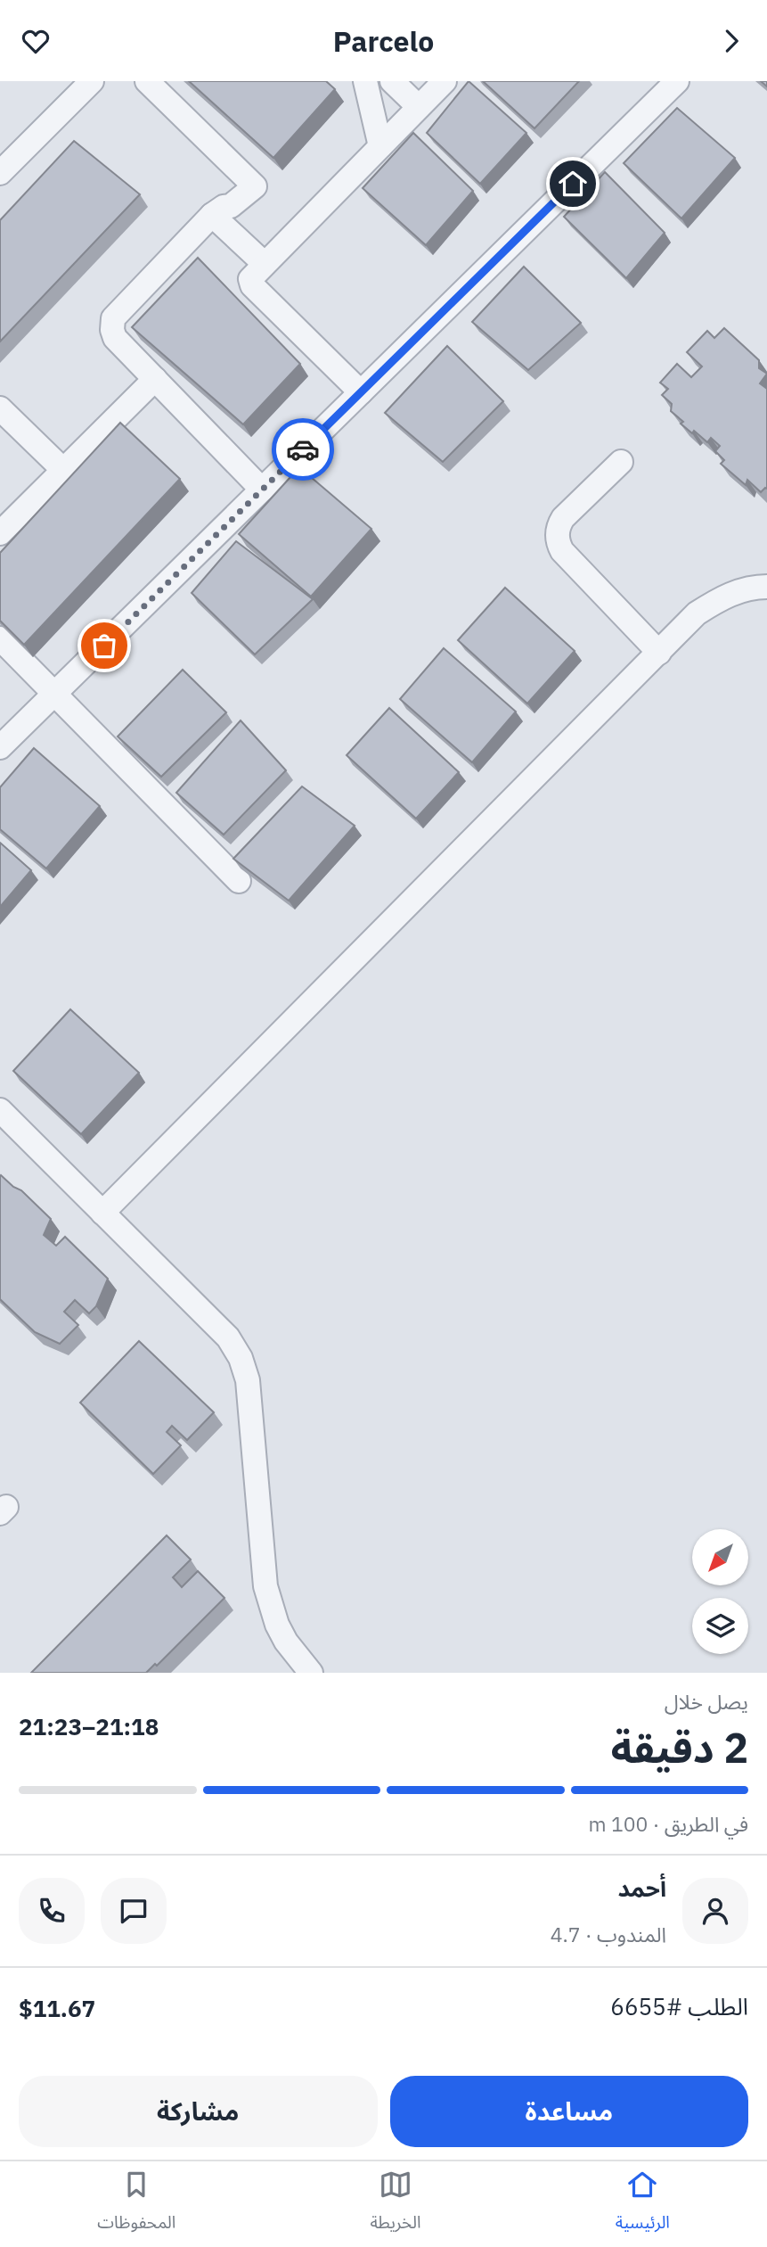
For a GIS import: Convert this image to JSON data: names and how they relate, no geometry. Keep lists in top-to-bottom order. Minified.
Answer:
{"north":"bottom left","page":{"header":"Parcelo","heading":["2 دقيقة","يصل خلال","21:18–21:23"],"panel":["أحمد","المندوب · 4.7","الطلب #6655","$11.67"],"bar":"في الطريق · 100 m","buttons":["مساعدة","مشاركة"],"tabs":["الرئيسية","الخريطة","المحفوظات"]}}
